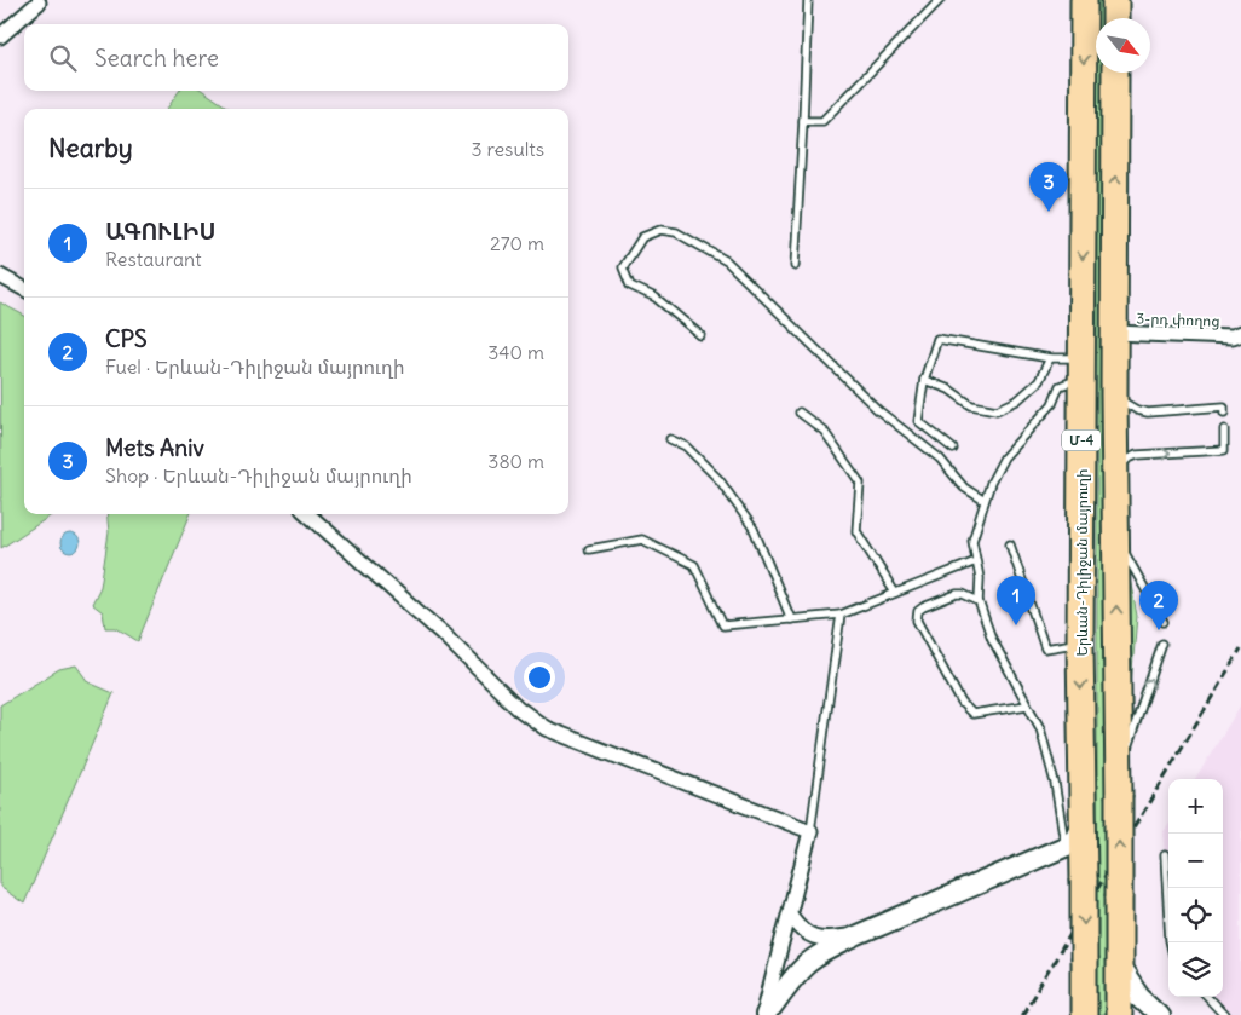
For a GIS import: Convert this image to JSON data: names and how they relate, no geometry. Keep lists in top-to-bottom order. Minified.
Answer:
{"streets":{"highway":["Մ-4","Երևան-Դիլիջան մայրուղի"],"street":["3-րդ փողոց"]},"crossings":[["3-րդ փողոց","Մ-4"]],"north":"bottom right","page":{"search":"Search here","heading":["Nearby","3 results"],"pins":["3","1","2"],"list":[{"mark":"1","name":"ԱԳՈՒԼԻՍ","note":"Restaurant","value":"270 m"},{"mark":"2","name":"CPS","note":"Fuel · Երևան-Դիլիջան մայրուղի","value":"340 m"},{"mark":"3","name":"Mets Aniv","note":"Shop · Երևան-Դիլիջան մայրուղի","value":"380 m"}],"map_buttons":["+","−"]}}
